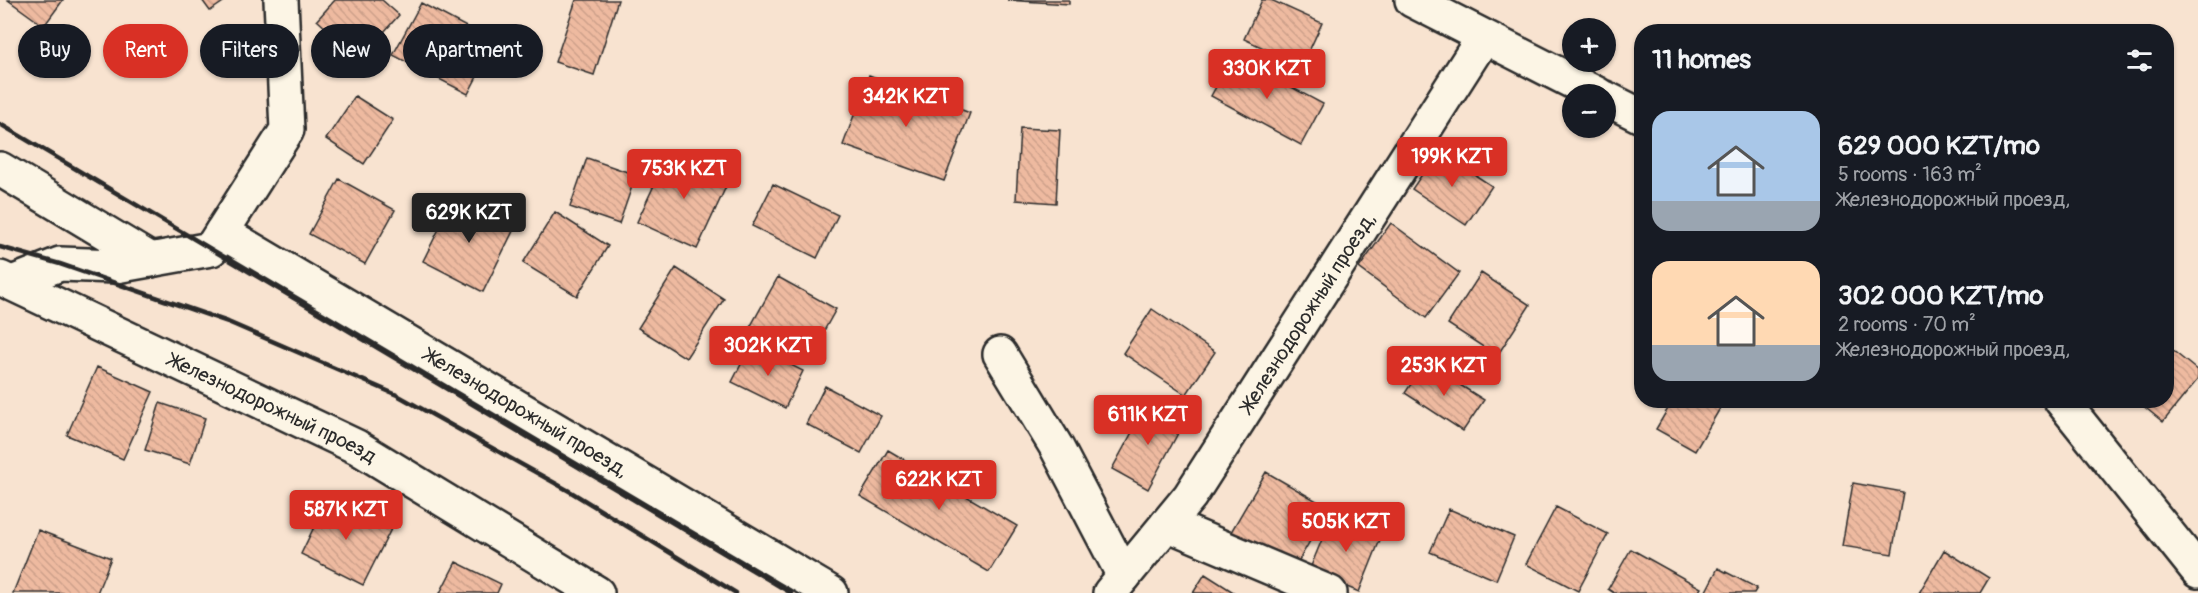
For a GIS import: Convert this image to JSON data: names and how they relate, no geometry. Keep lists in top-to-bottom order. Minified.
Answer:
{"streets":{"street":["Железнодорожный проезд,","Железнодорожный проезд"]},"page":{"map_buttons":["+","−"],"chip":["Buy","Rent","Filters","New","Apartment"],"heading":"11 homes","price":["330K KZT","342K KZT","199K KZT","753K KZT","629K KZT","302K KZT","253K KZT","611K KZT","622K KZT","587K KZT","505K KZT"],"list":[{"name":"629 000 KZT/mo","note":"5 rooms · 163 m² · Железнодорожный проезд,"},{"name":"302 000 KZT/mo","note":"2 rooms · 70 m² · Железнодорожный проезд,"}]}}
